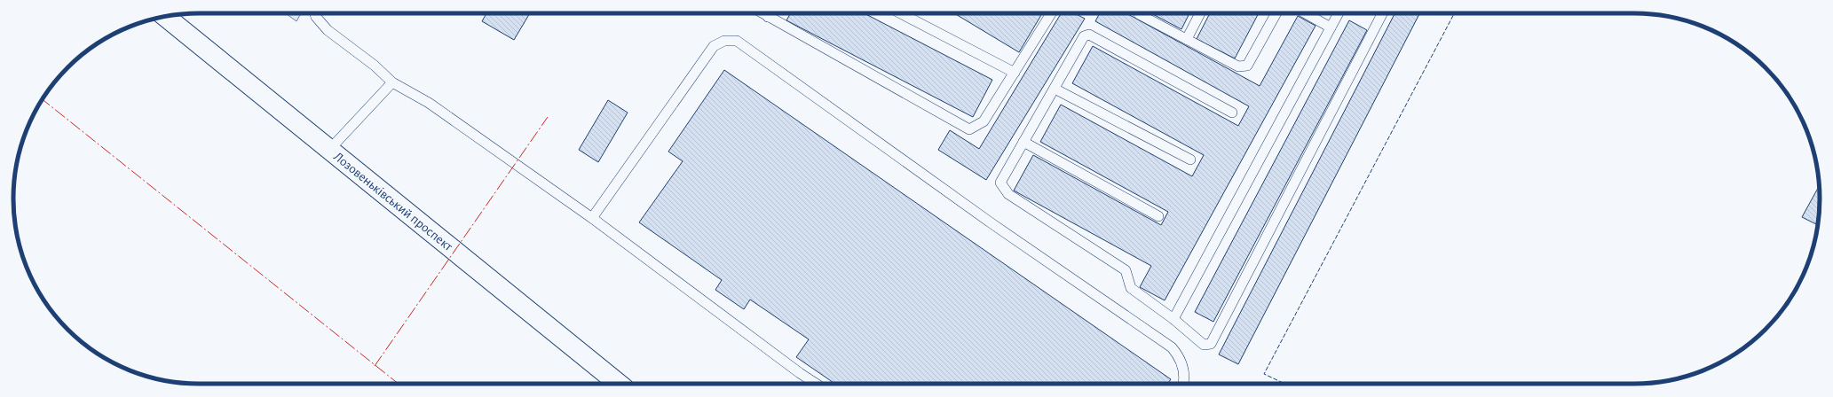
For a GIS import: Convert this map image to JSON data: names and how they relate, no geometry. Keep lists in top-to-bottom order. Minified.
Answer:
{"streets":{"highway":["Лозовеньківський проспект"]}}
